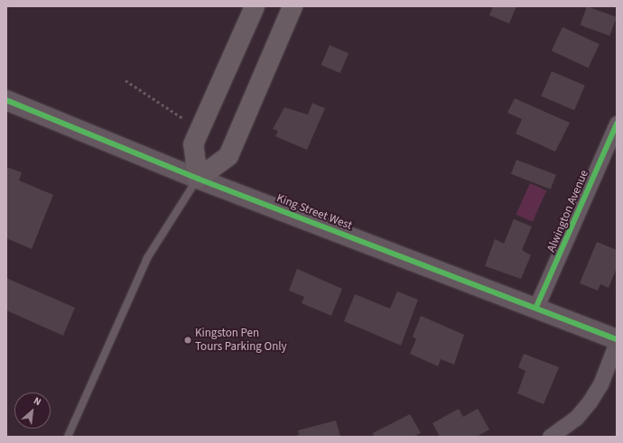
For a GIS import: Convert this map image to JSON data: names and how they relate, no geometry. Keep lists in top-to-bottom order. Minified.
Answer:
{"streets":{"main road":["King Street West"],"street":["Alwington Avenue"]},"crossings":[["Alwington Avenue","King Street West"]],"places":["Kingston Pen Tours Parking Only"],"north":"top right"}
